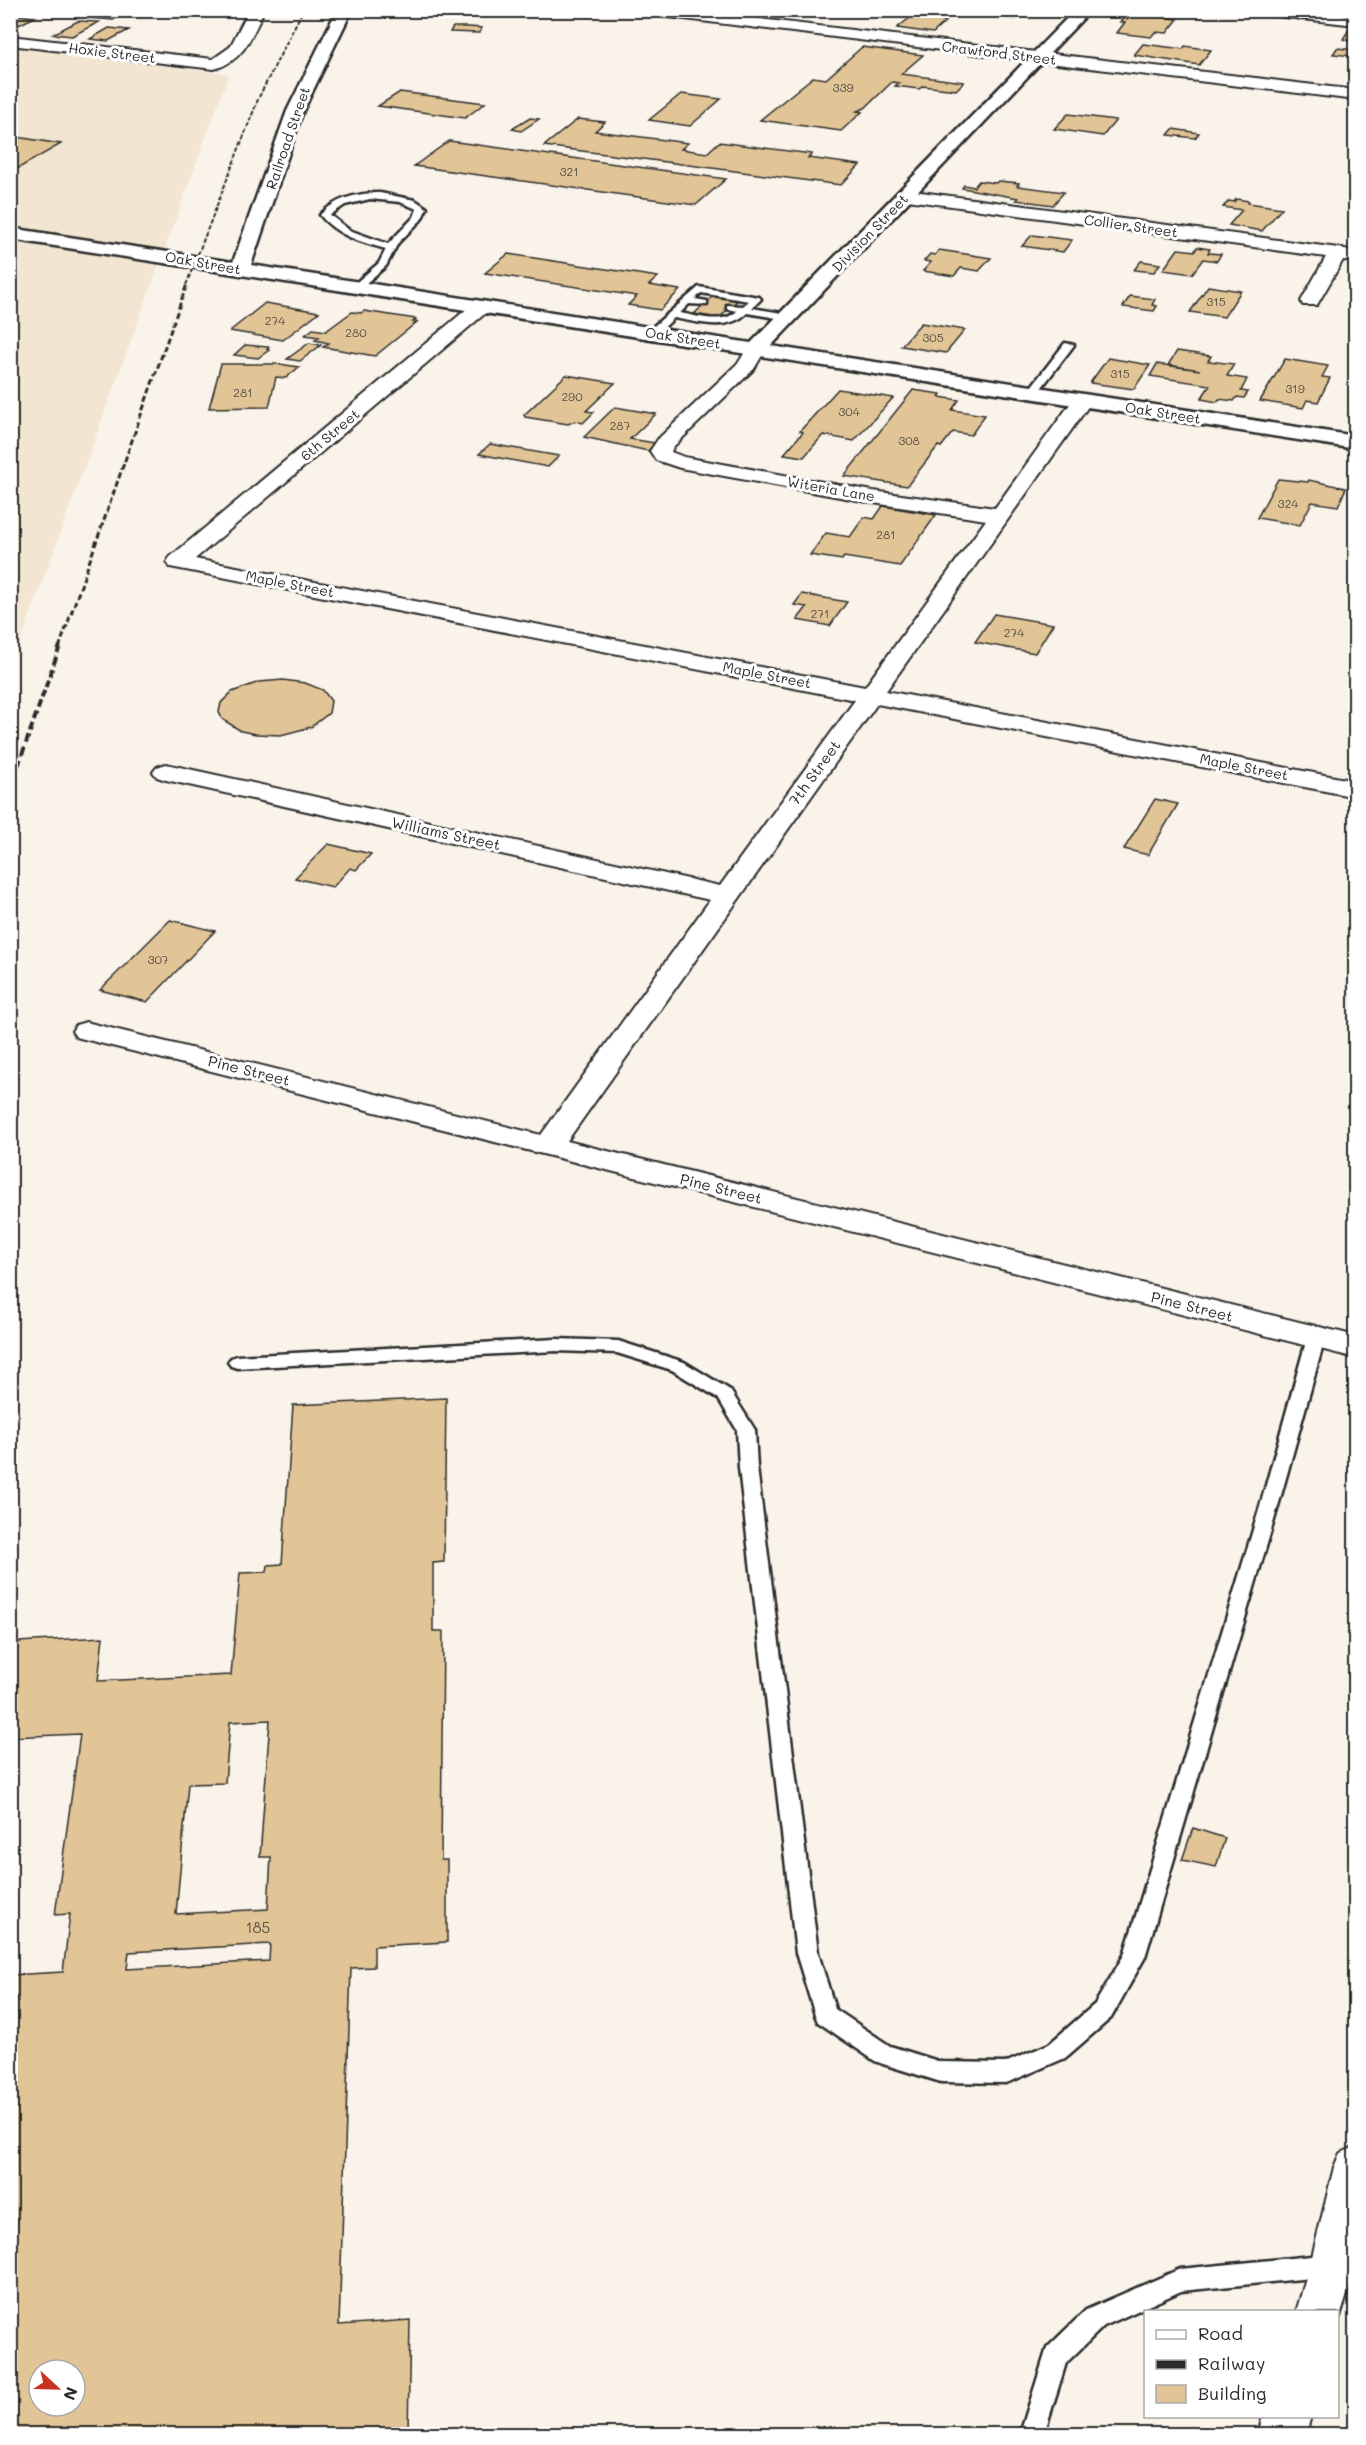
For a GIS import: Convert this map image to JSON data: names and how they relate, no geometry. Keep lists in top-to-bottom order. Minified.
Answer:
{"streets":{"main road":["Railroad Street","Division Street","Oak Street"],"street":["Hoxie Street","Crawford Street","Collier Street","6th Street","Witeria Lane","Maple Street","7th Street","Williams Street","Pine Street"]},"crossings":[["Crawford Street","Division Street"],["Railroad Street","Oak Street"],["Collier Street","Division Street"],["Division Street","Oak Street"],["Division Street","Witeria Lane"],["Oak Street","6th Street"],["Oak Street","7th Street"],["6th Street","Maple Street"],["Witeria Lane","7th Street"],["Maple Street","7th Street"],["7th Street","Williams Street"],["7th Street","Pine Street"]],"house_numbers":["339","321","315","274","280","305","315","319","281","290","304","287","308","324","281","271","274","307","185"],"legend":["Road","Railway","Building"],"north":"right"}
